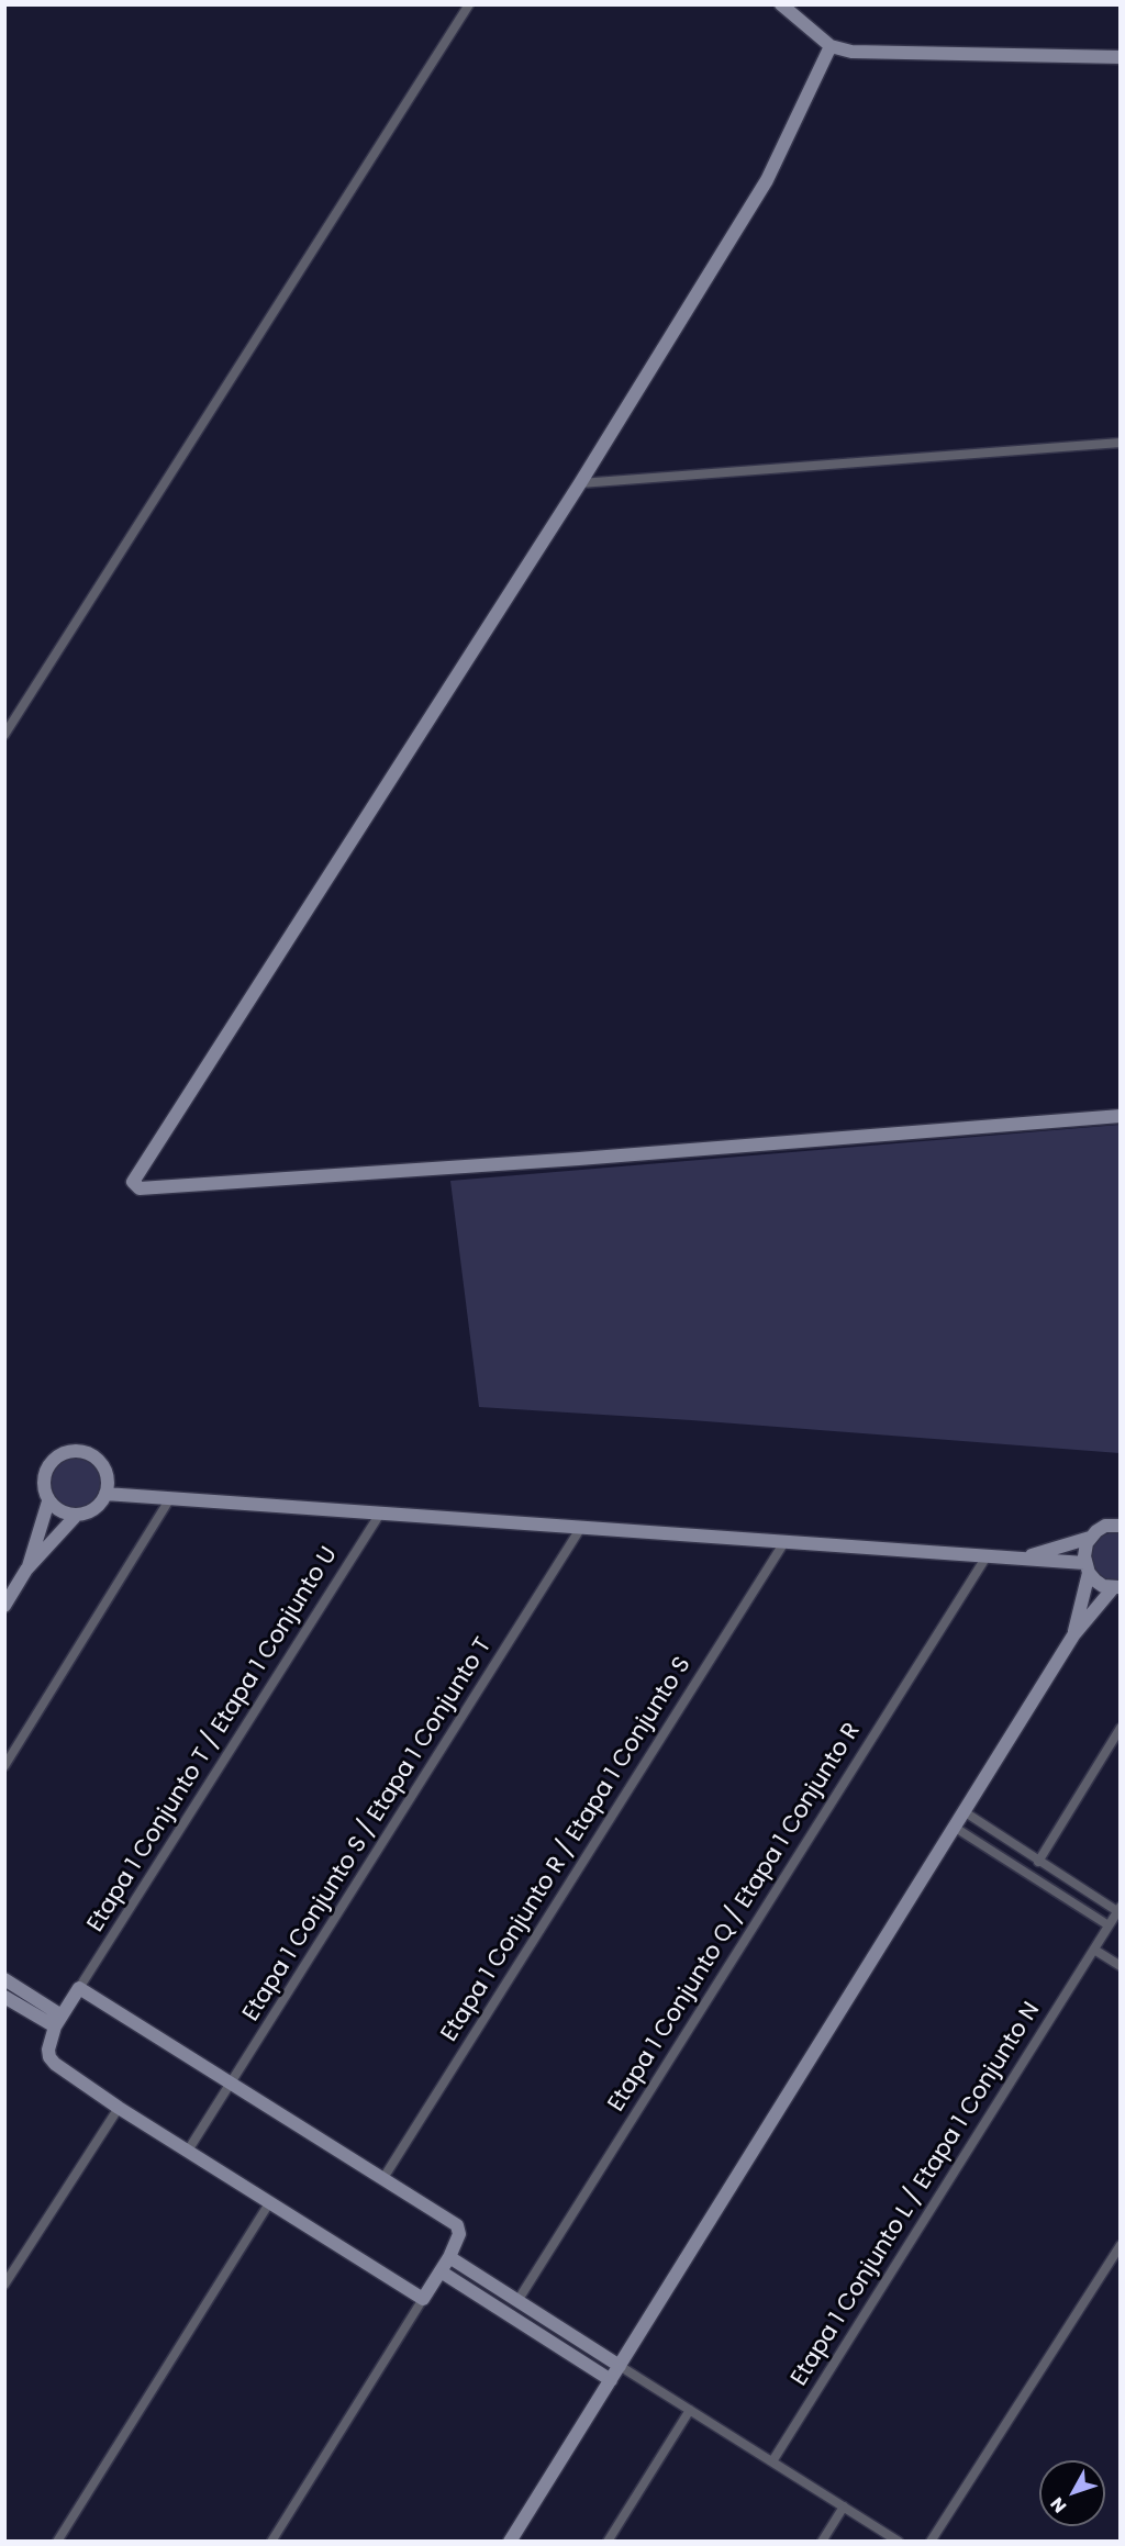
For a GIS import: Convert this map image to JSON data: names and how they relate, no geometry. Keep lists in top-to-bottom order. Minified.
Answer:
{"streets":{"street":["Etapa 1 Conjunto T / Etapa 1 Conjunto U","Etapa 1 Conjunto S / Etapa 1 Conjunto T","Etapa 1 Conjunto R / Etapa 1 Conjunto S","Etapa 1 Conjunto Q / Etapa 1 Conjunto R","Etapa 1 Conjunto L / Etapa 1 Conjunto N"]},"north":"bottom left"}
